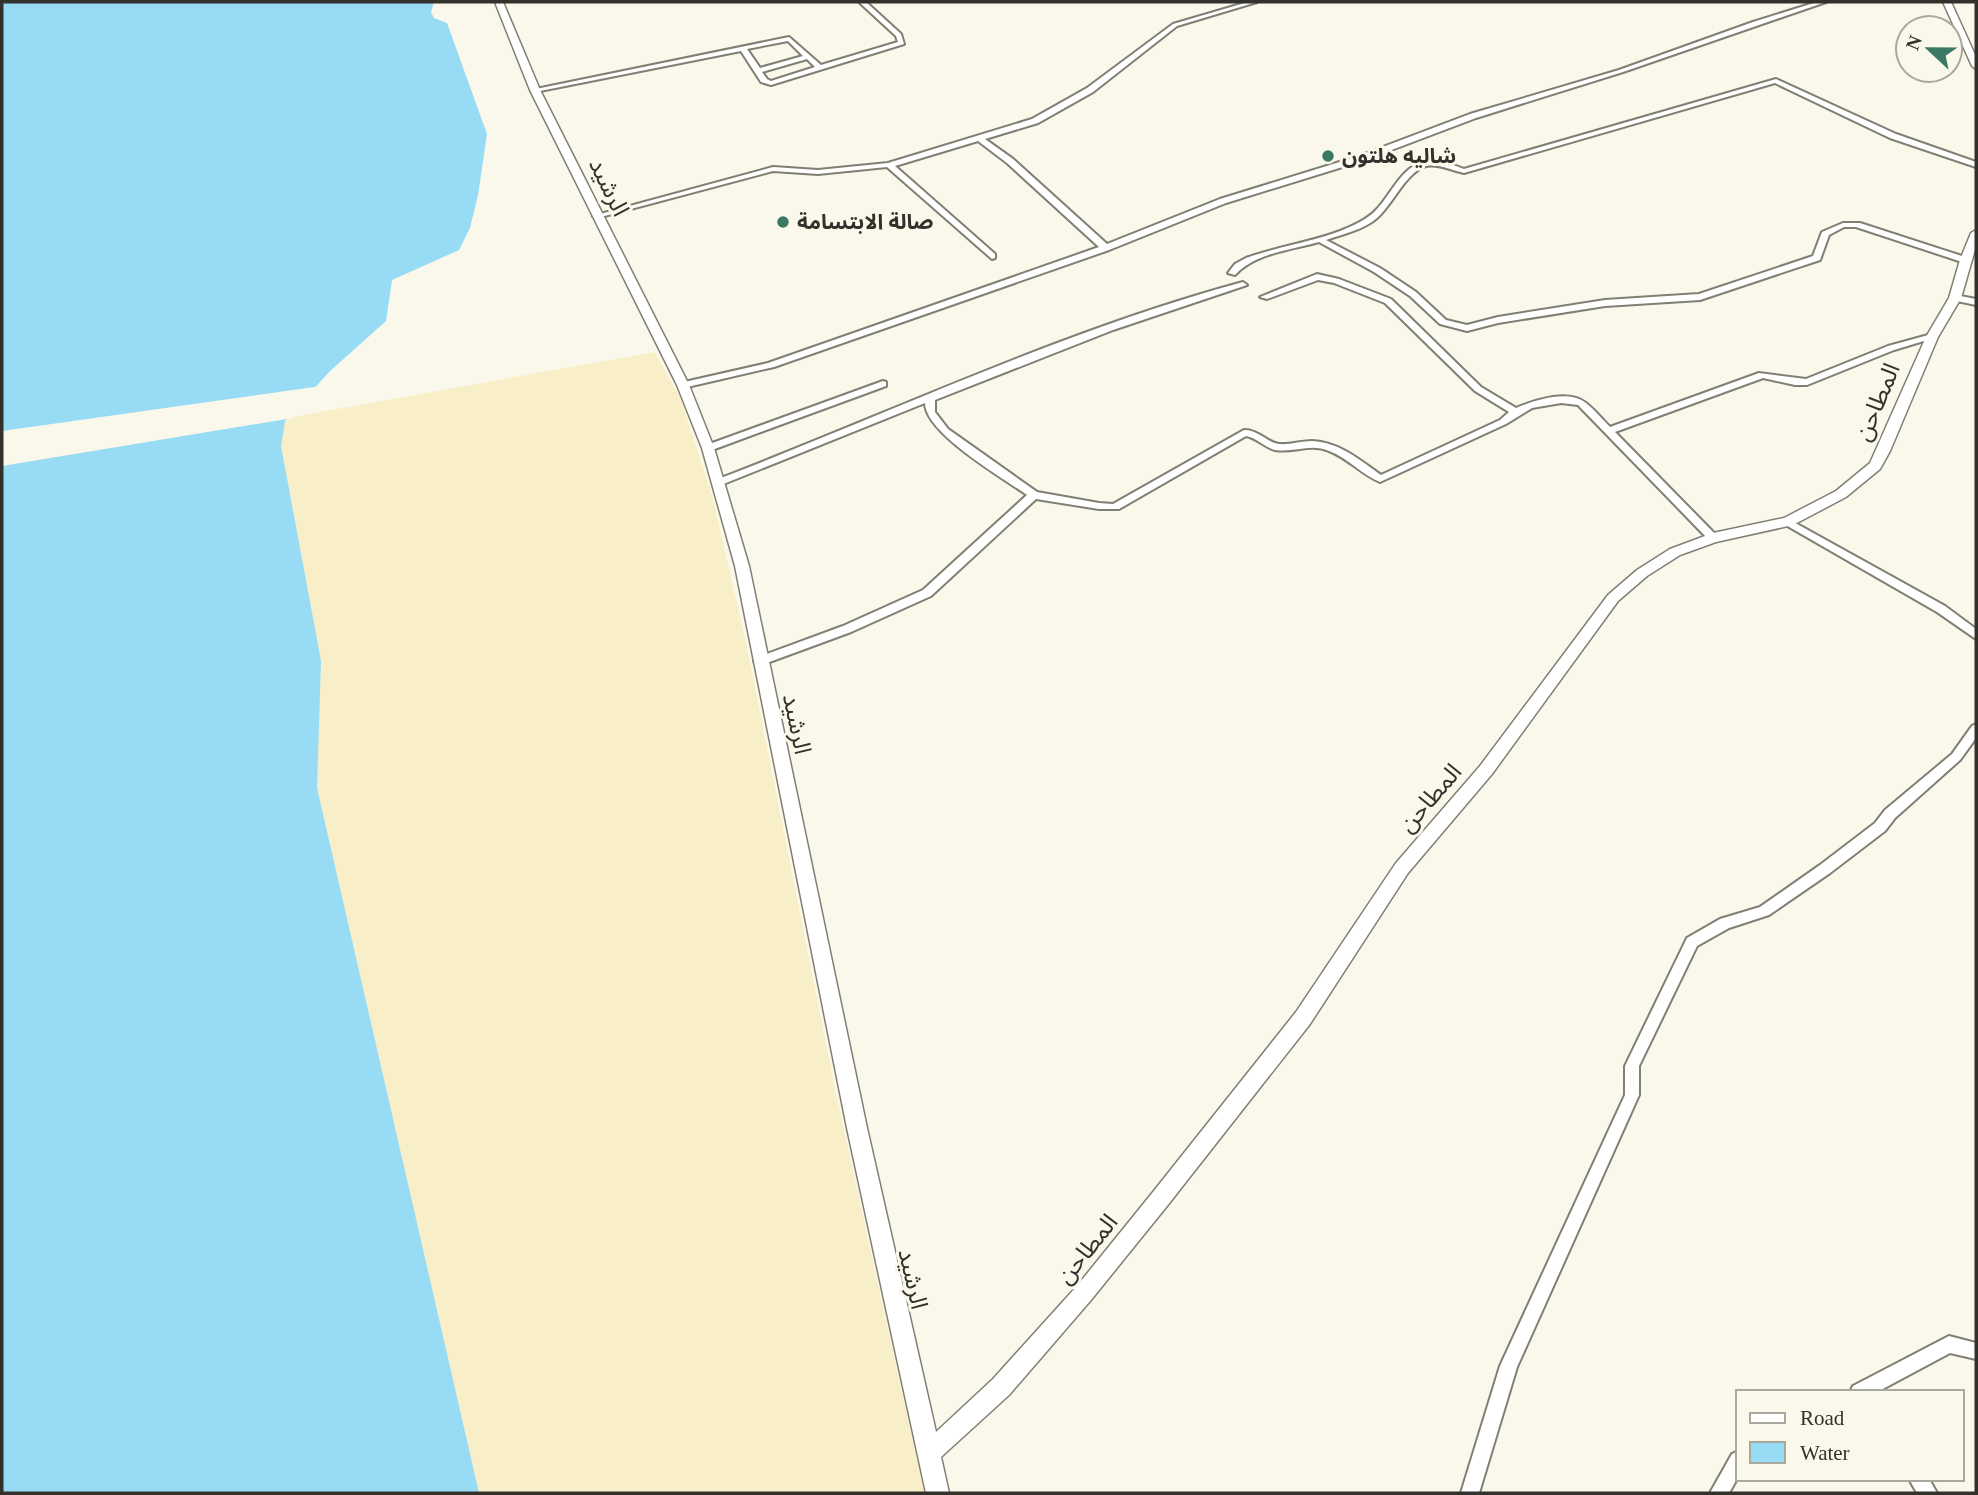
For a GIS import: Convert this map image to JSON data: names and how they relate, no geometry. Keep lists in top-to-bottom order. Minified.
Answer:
{"streets":{"main road":["الرشيد","المطاحن"]},"crossings":[["الرشيد","المطاحن"]],"places":["شاليه هلتون","صالة الابتسامة"],"legend":["Road","Water"],"north":"left"}
